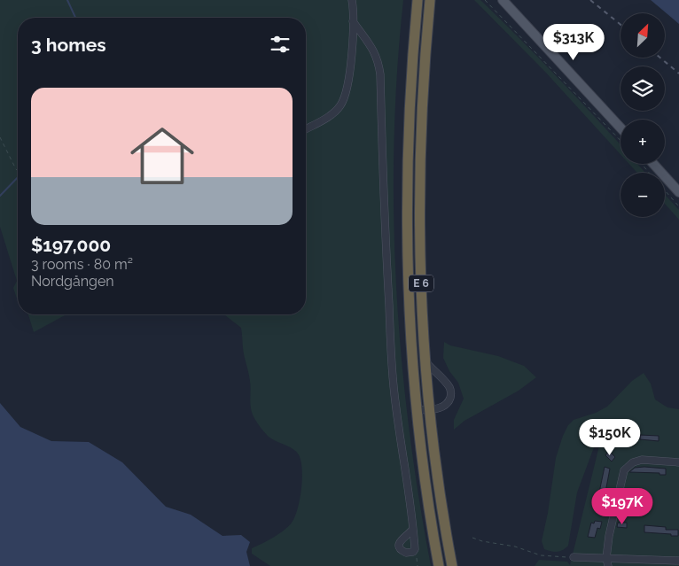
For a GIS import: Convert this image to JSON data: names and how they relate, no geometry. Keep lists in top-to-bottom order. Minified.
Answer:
{"streets":{"highway":["E 6"]},"north":"top right","page":{"map_buttons":["+","−"],"heading":"3 homes","price":["$313K","$150K","$197K"],"list":[{"name":"$197,000","note":"3 rooms · 80 m² · Nordgången"}]}}
